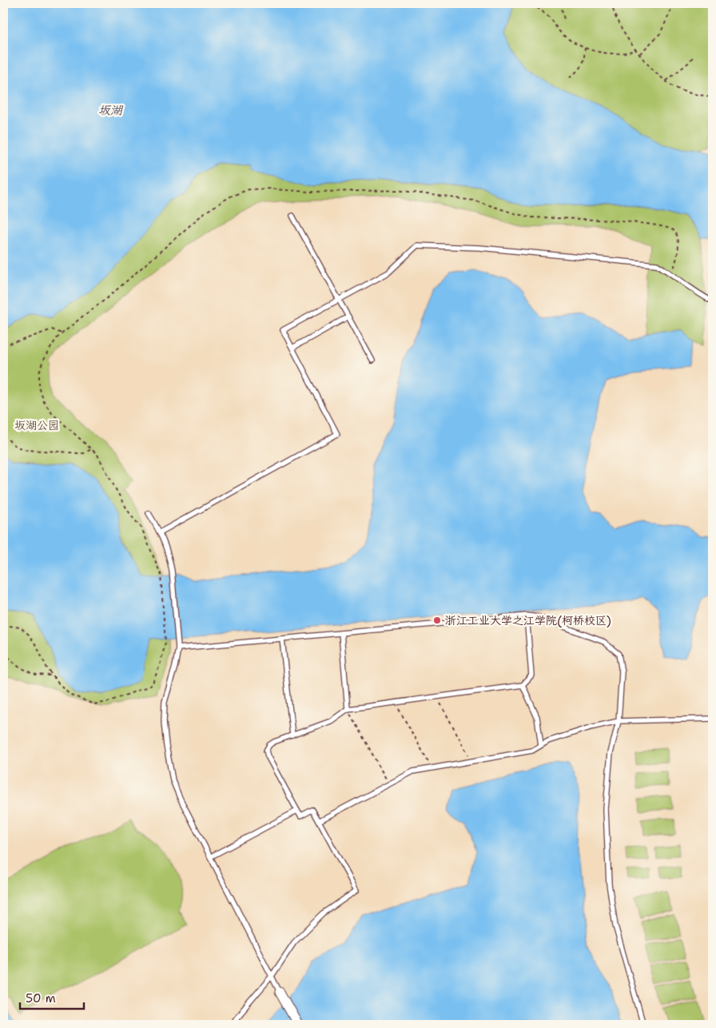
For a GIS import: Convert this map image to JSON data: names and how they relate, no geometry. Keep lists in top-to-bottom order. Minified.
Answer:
{"water":["坂湖"],"parks":["坂湖公园"],"places":["浙江工业大学之江学院(柯桥校区)"],"scale_bar":"50 m"}
